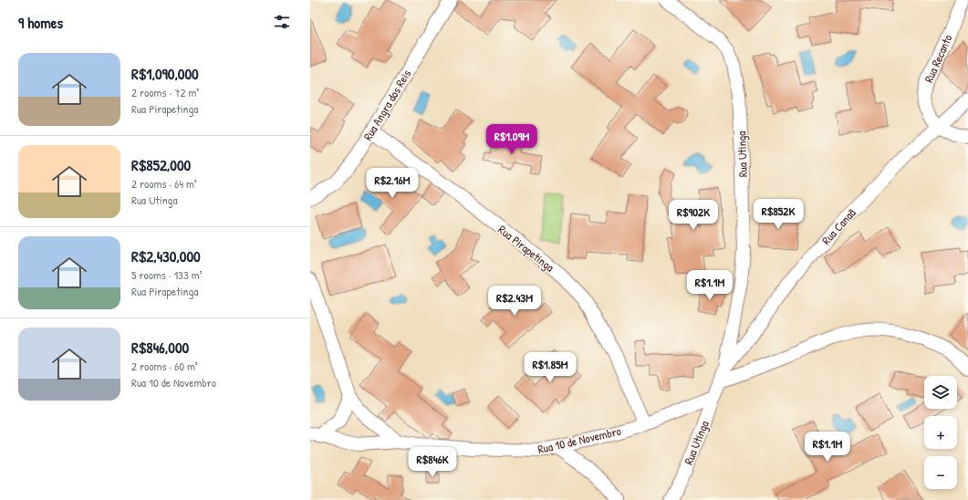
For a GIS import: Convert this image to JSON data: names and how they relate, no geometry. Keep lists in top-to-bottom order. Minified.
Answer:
{"streets":{"street":["Rua Recanto","Rua Angra dos Reis","Rua Utinga","Rua Canaã","Rua Pirapetinga","Rua 10 de Novembro"]},"crossings":[["Rua Recanto","Rua Canaã"],["Rua Angra dos Reis","Rua Pirapetinga"],["Rua Utinga","Rua Canaã"],["Rua Utinga","Rua 10 de Novembro"],["Rua Pirapetinga","Rua 10 de Novembro"]],"page":{"heading":"9 homes","list":[{"name":"R$1,090,000","note":"2 rooms · 72 m² · Rua Pirapetinga"},{"name":"R$852,000","note":"2 rooms · 64 m² · Rua Utinga"},{"name":"R$2,430,000","note":"5 rooms · 133 m² · Rua Pirapetinga"},{"name":"R$846,000","note":"2 rooms · 60 m² · Rua 10 de Novembro"}],"price":["R$1.09M","R$2.16M","R$852K","R$902K","R$1.1M","R$2.43M","R$1.85M","R$1.1M","R$846K"],"map_buttons":["+","−"]}}
